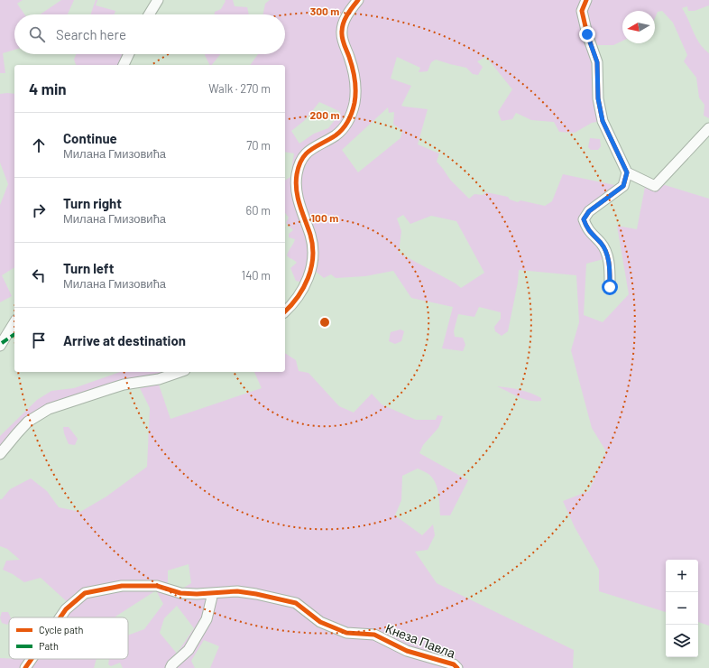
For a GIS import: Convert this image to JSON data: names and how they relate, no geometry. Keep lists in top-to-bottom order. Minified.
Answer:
{"streets":{"street":["Кнеза Павла"]},"legend":["Cycle path","Path"],"north":"left","page":{"search":"Search here","heading":["4 min","Walk · 270 m"],"list":[["Continue","Милана Гмизовића","70 m"],["Turn right","Милана Гмизовића","60 m"],["Turn left","Милана Гмизовића","140 m"],"Arrive at destination"],"map_buttons":["+","−"]},"rings":["300 m","200 m","100 m"]}
